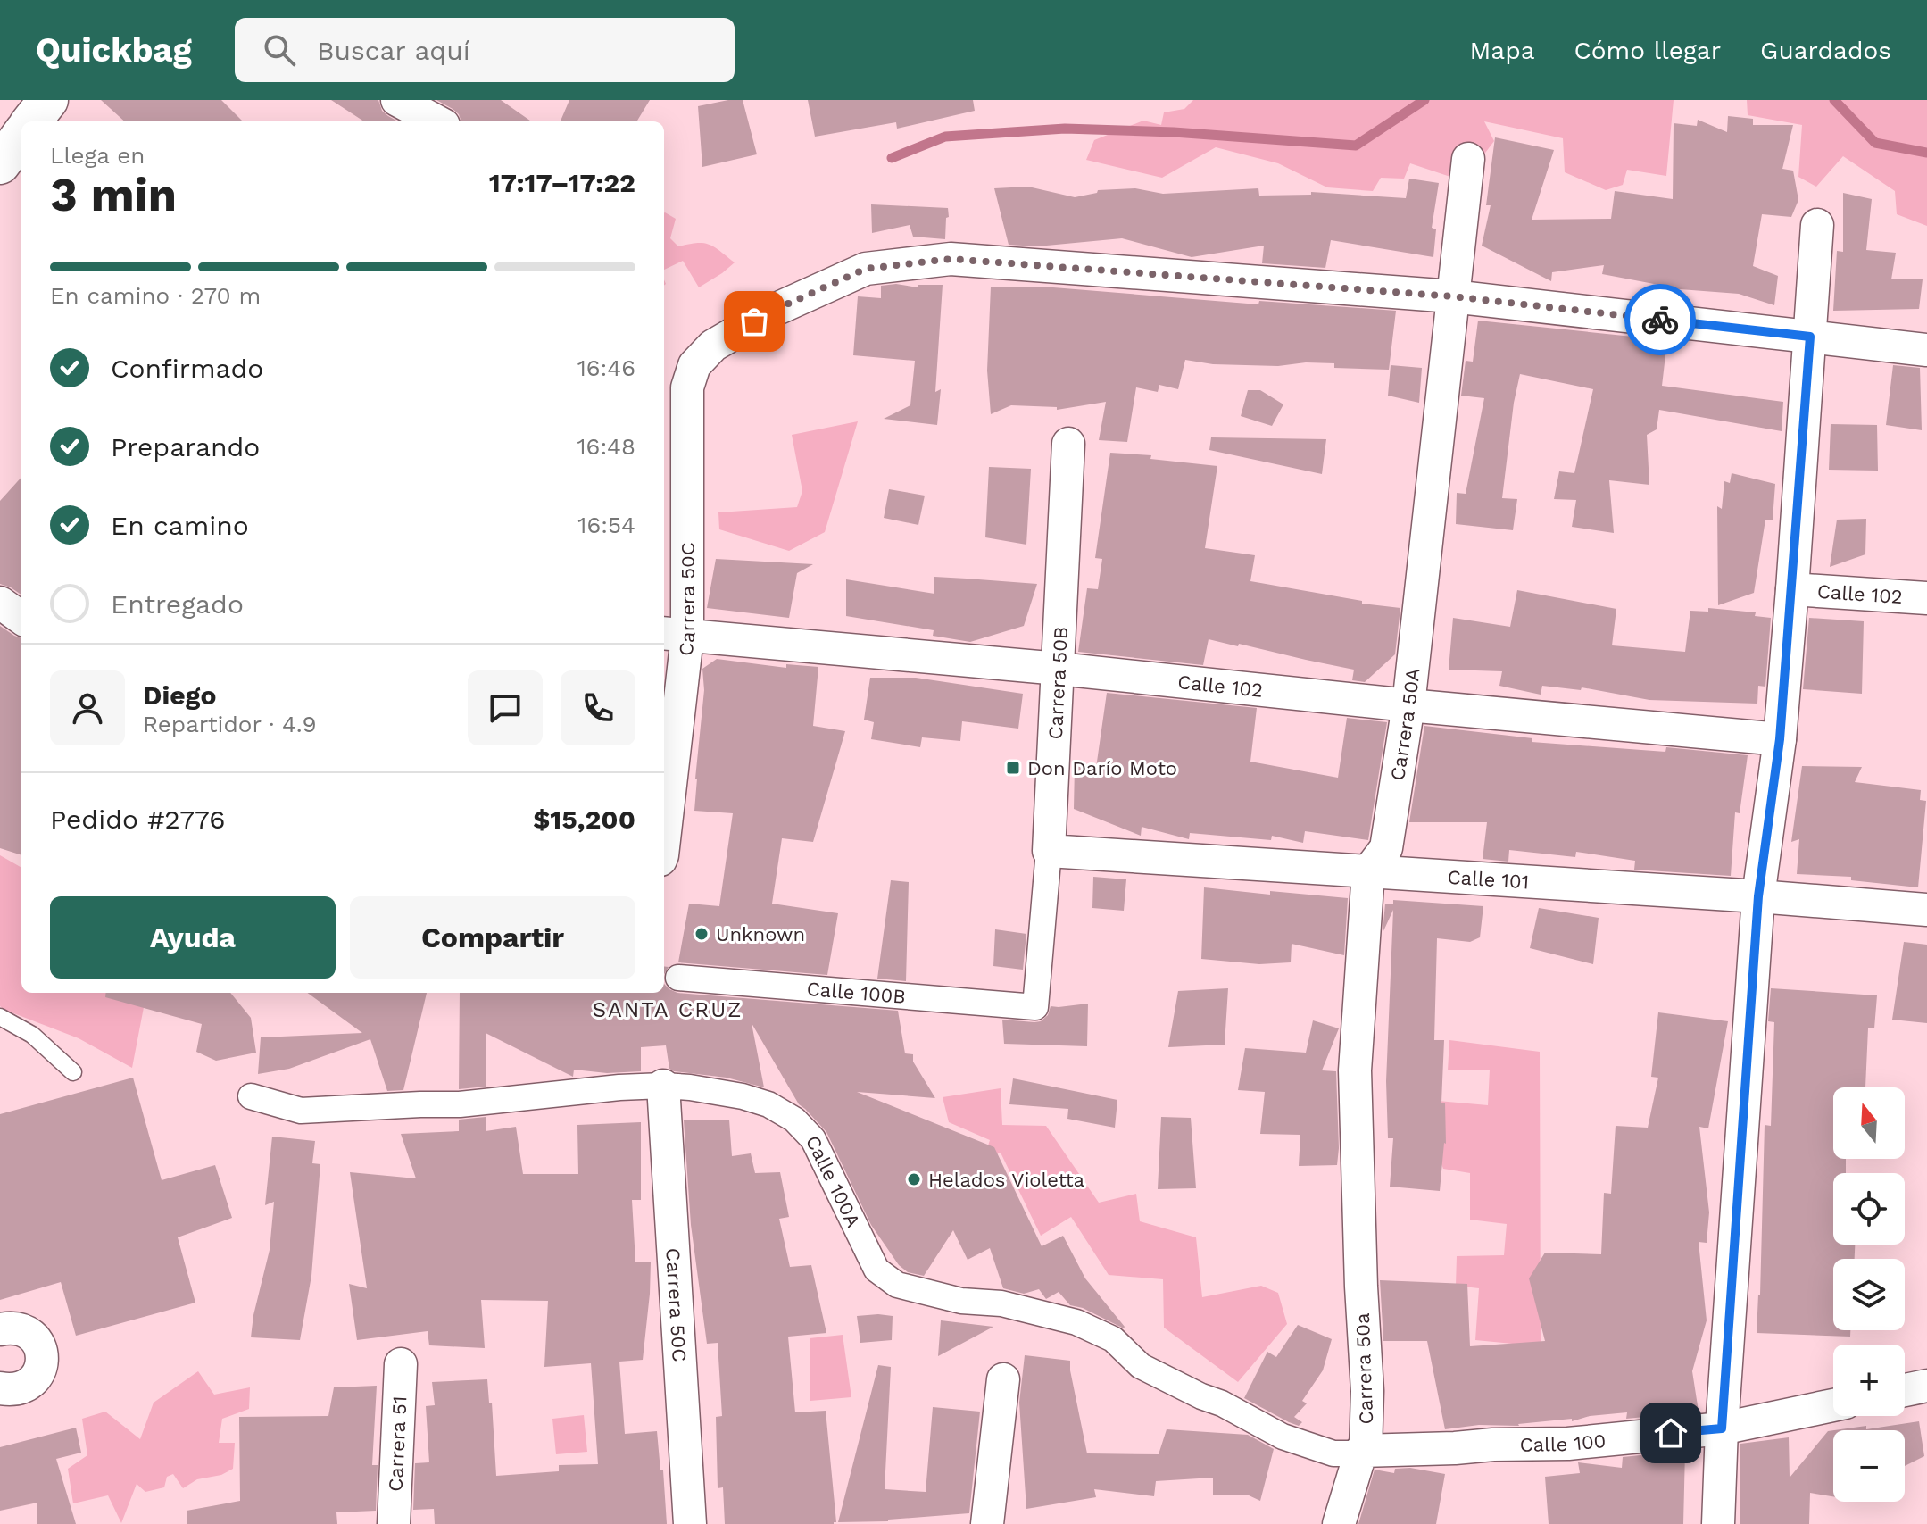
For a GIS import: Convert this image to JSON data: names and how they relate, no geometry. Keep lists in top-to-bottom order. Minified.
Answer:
{"streets":{"street":["Calle 102","Carrera 50C","Carrera 50B","Carrera 50A","Calle 101","Calle 100B","Calle 100A","Carrera 50a","Calle 100","Carrera 51"]},"crossings":[["Calle 102","Carrera 50C"],["Calle 102","Carrera 50B"],["Calle 102","Carrera 50A"],["Carrera 50C","Carrera 50A"],["Carrera 50C","Calle 100A"],["Carrera 50B","Calle 101"],["Carrera 50B","Calle 100B"],["Carrera 50A","Calle 101"],["Carrera 50A","Calle 100A"],["Carrera 50A","Carrera 50a"],["Carrera 50A","Calle 100"],["Calle 100A","Carrera 50a"],["Calle 100A","Calle 100"],["Carrera 50a","Calle 100"]],"districts":["SANTA CRUZ"],"places":{"transit":["Don Darío Moto"],"other":["Unknown","Helados Violetta"]},"north":"top","page":{"header":"Quickbag","search":"Buscar aquí","nav":["Mapa","Cómo llegar","Guardados"],"heading":["3 min","Llega en","17:17–17:22"],"panel":["Diego","Repartidor · 4.9","Pedido #2776","$15,200"],"bar":"En camino · 270 m","list":[["Confirmado","16:46"],["Preparando","16:48"],["En camino","16:54"],"Entregado"],"buttons":["Ayuda","Compartir"],"map_buttons":["+","−"]}}
